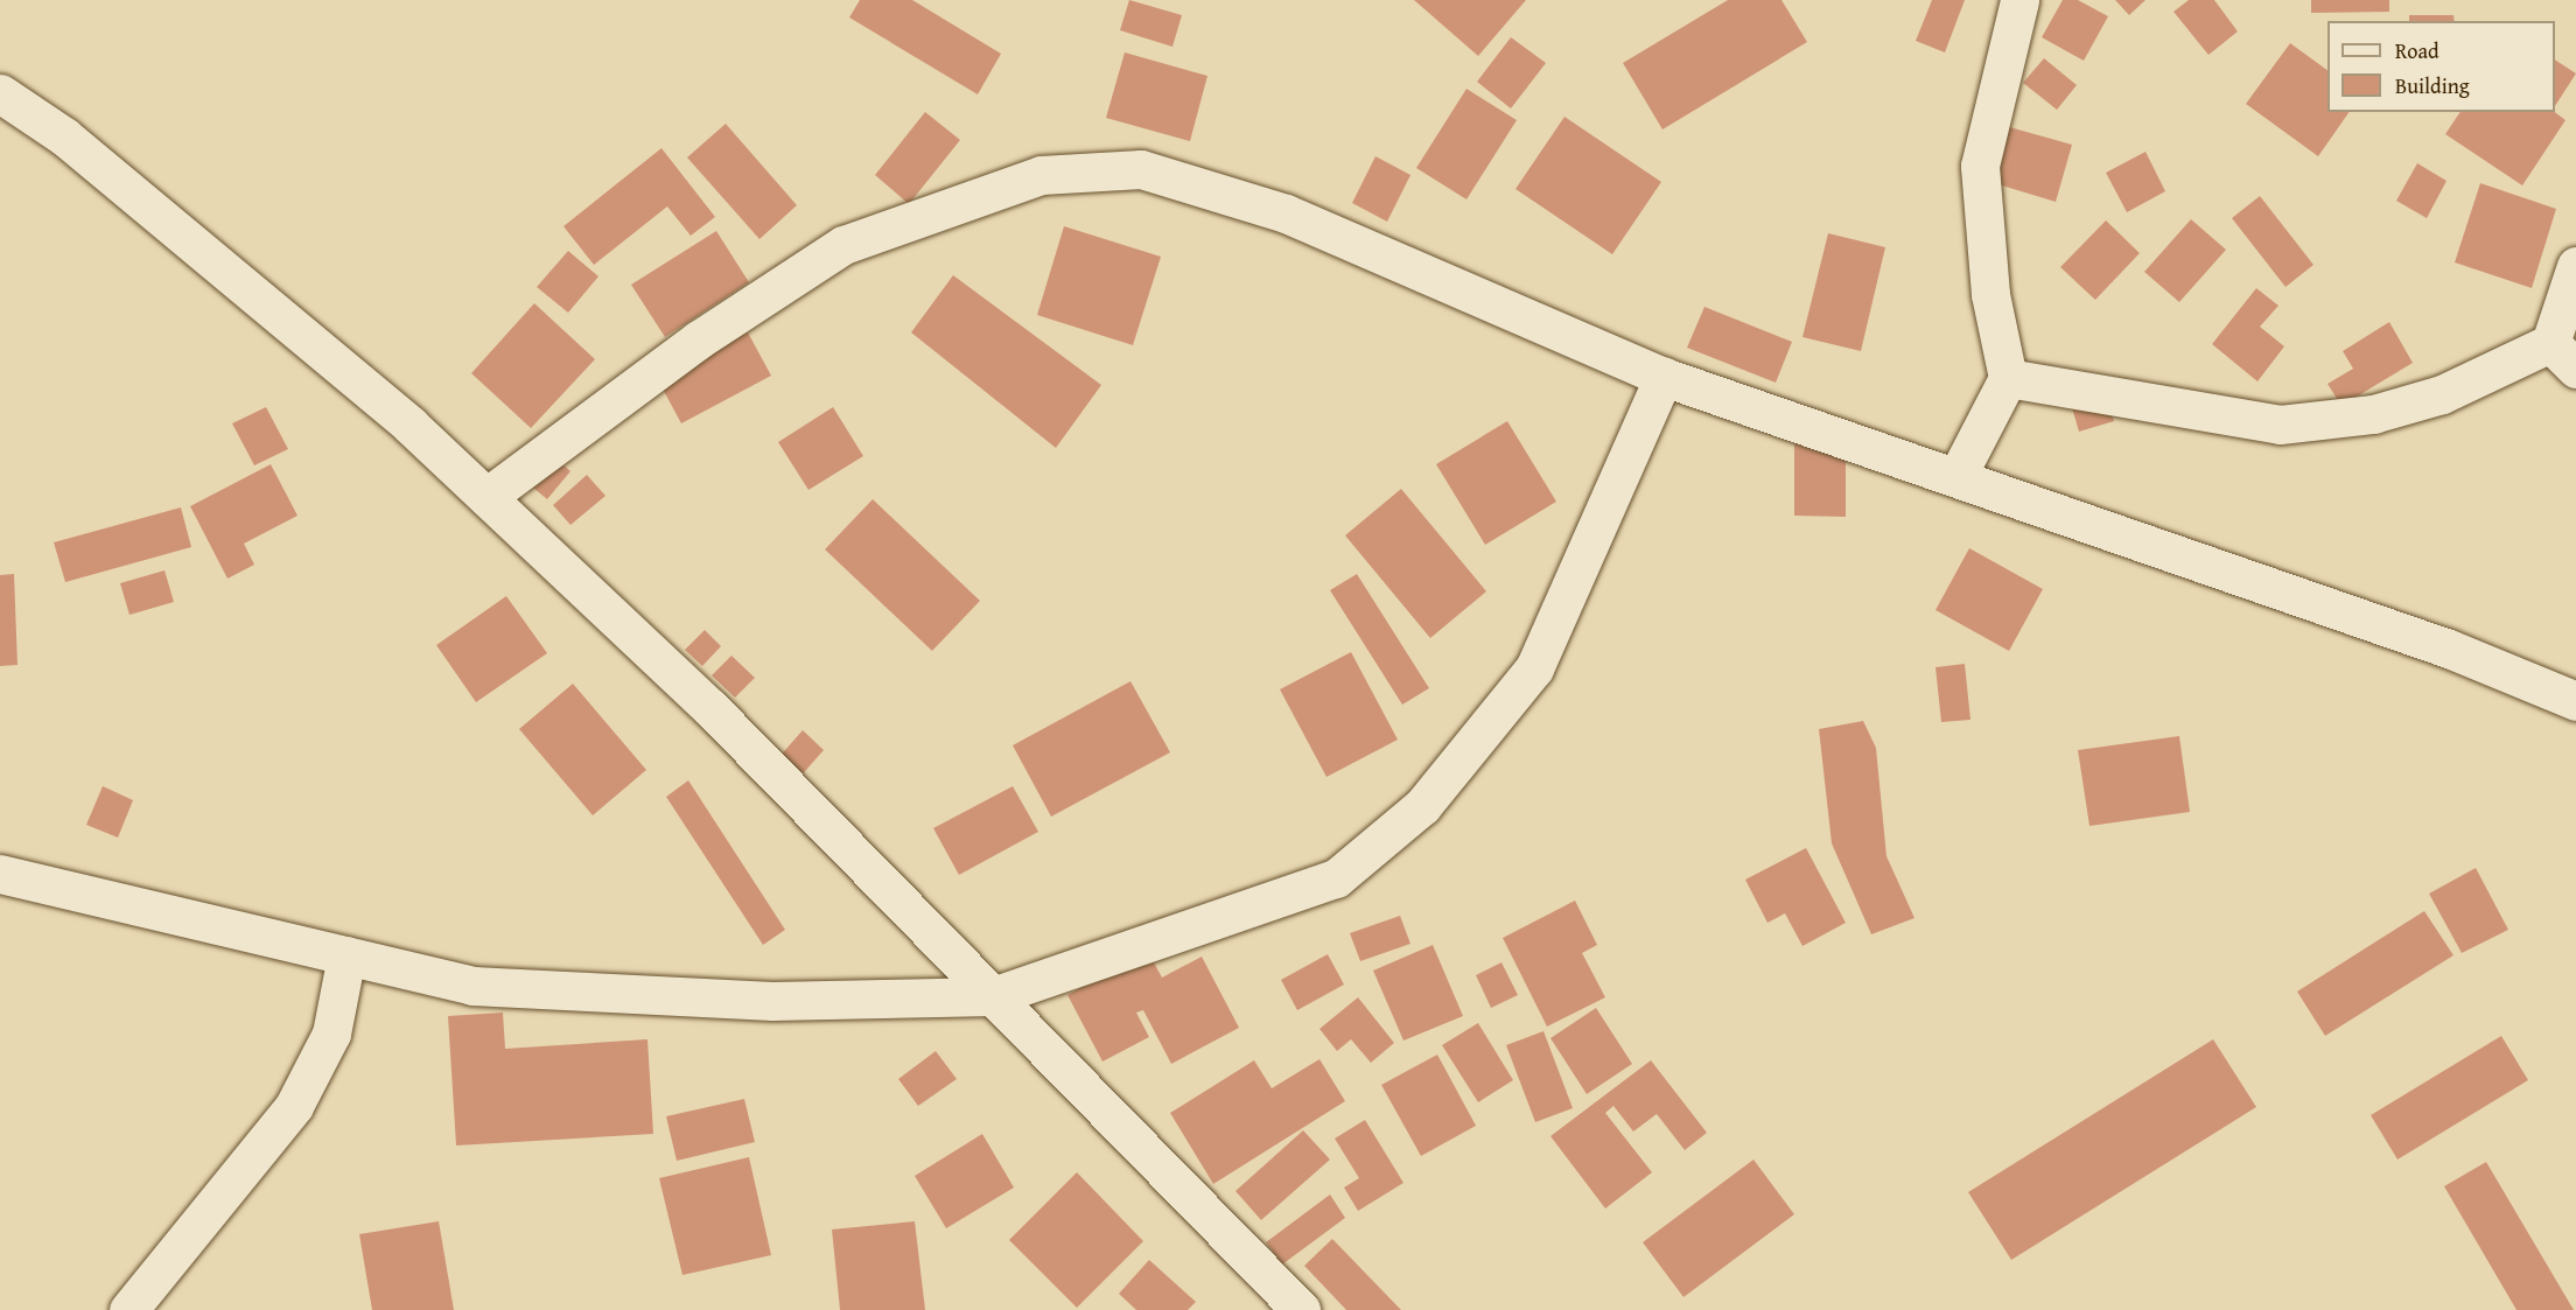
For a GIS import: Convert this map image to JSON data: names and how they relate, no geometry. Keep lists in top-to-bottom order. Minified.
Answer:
{"legend":["Road","Building"]}
